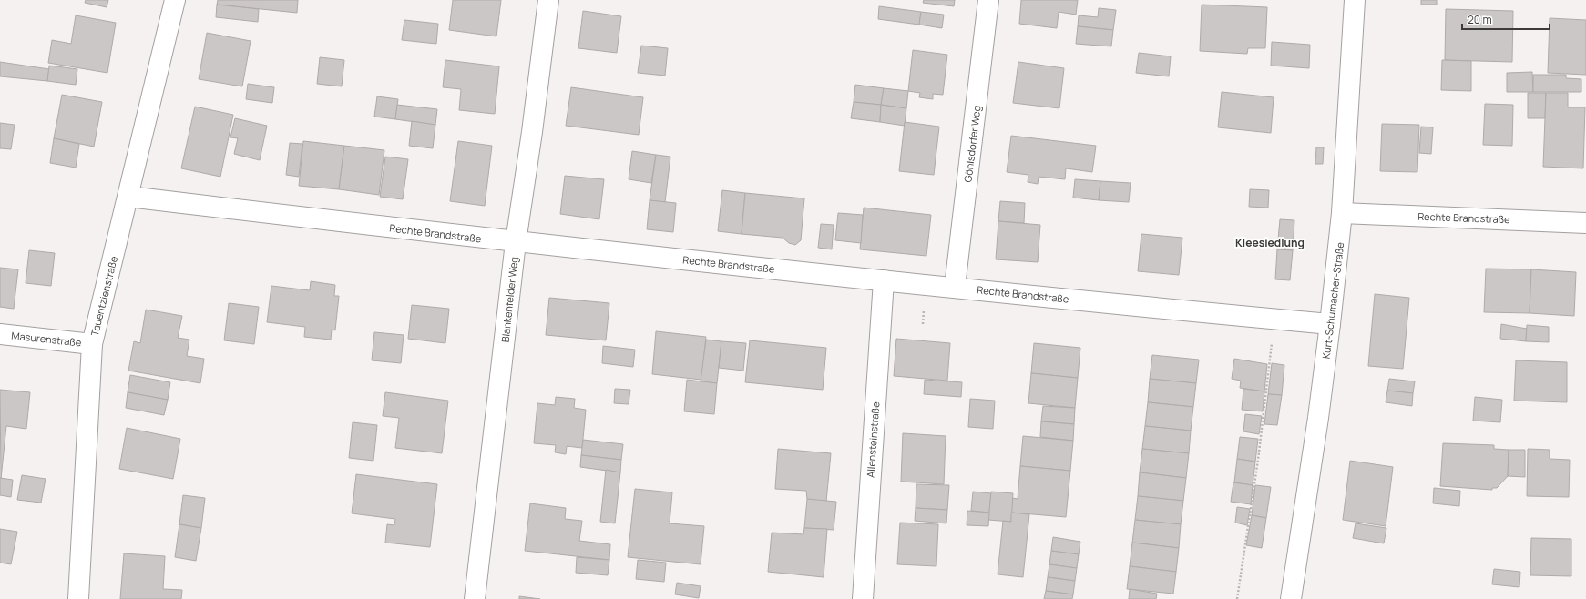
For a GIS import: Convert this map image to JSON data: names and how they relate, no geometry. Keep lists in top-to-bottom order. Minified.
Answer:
{"streets":{"street":["Göhlsdorfer Weg","Rechte Brandstraße","Tauentzienstraße","Blankenfelder Weg","Kurt-Schumacher-Straße","Masurenstraße","Allensteinstraße"]},"crossings":[["Göhlsdorfer Weg","Rechte Brandstraße"],["Rechte Brandstraße","Tauentzienstraße"],["Rechte Brandstraße","Blankenfelder Weg"],["Rechte Brandstraße","Kurt-Schumacher-Straße"],["Rechte Brandstraße","Allensteinstraße"],["Tauentzienstraße","Masurenstraße"]],"districts":["Kleesiedlung"],"scale_bar":"20 m"}
